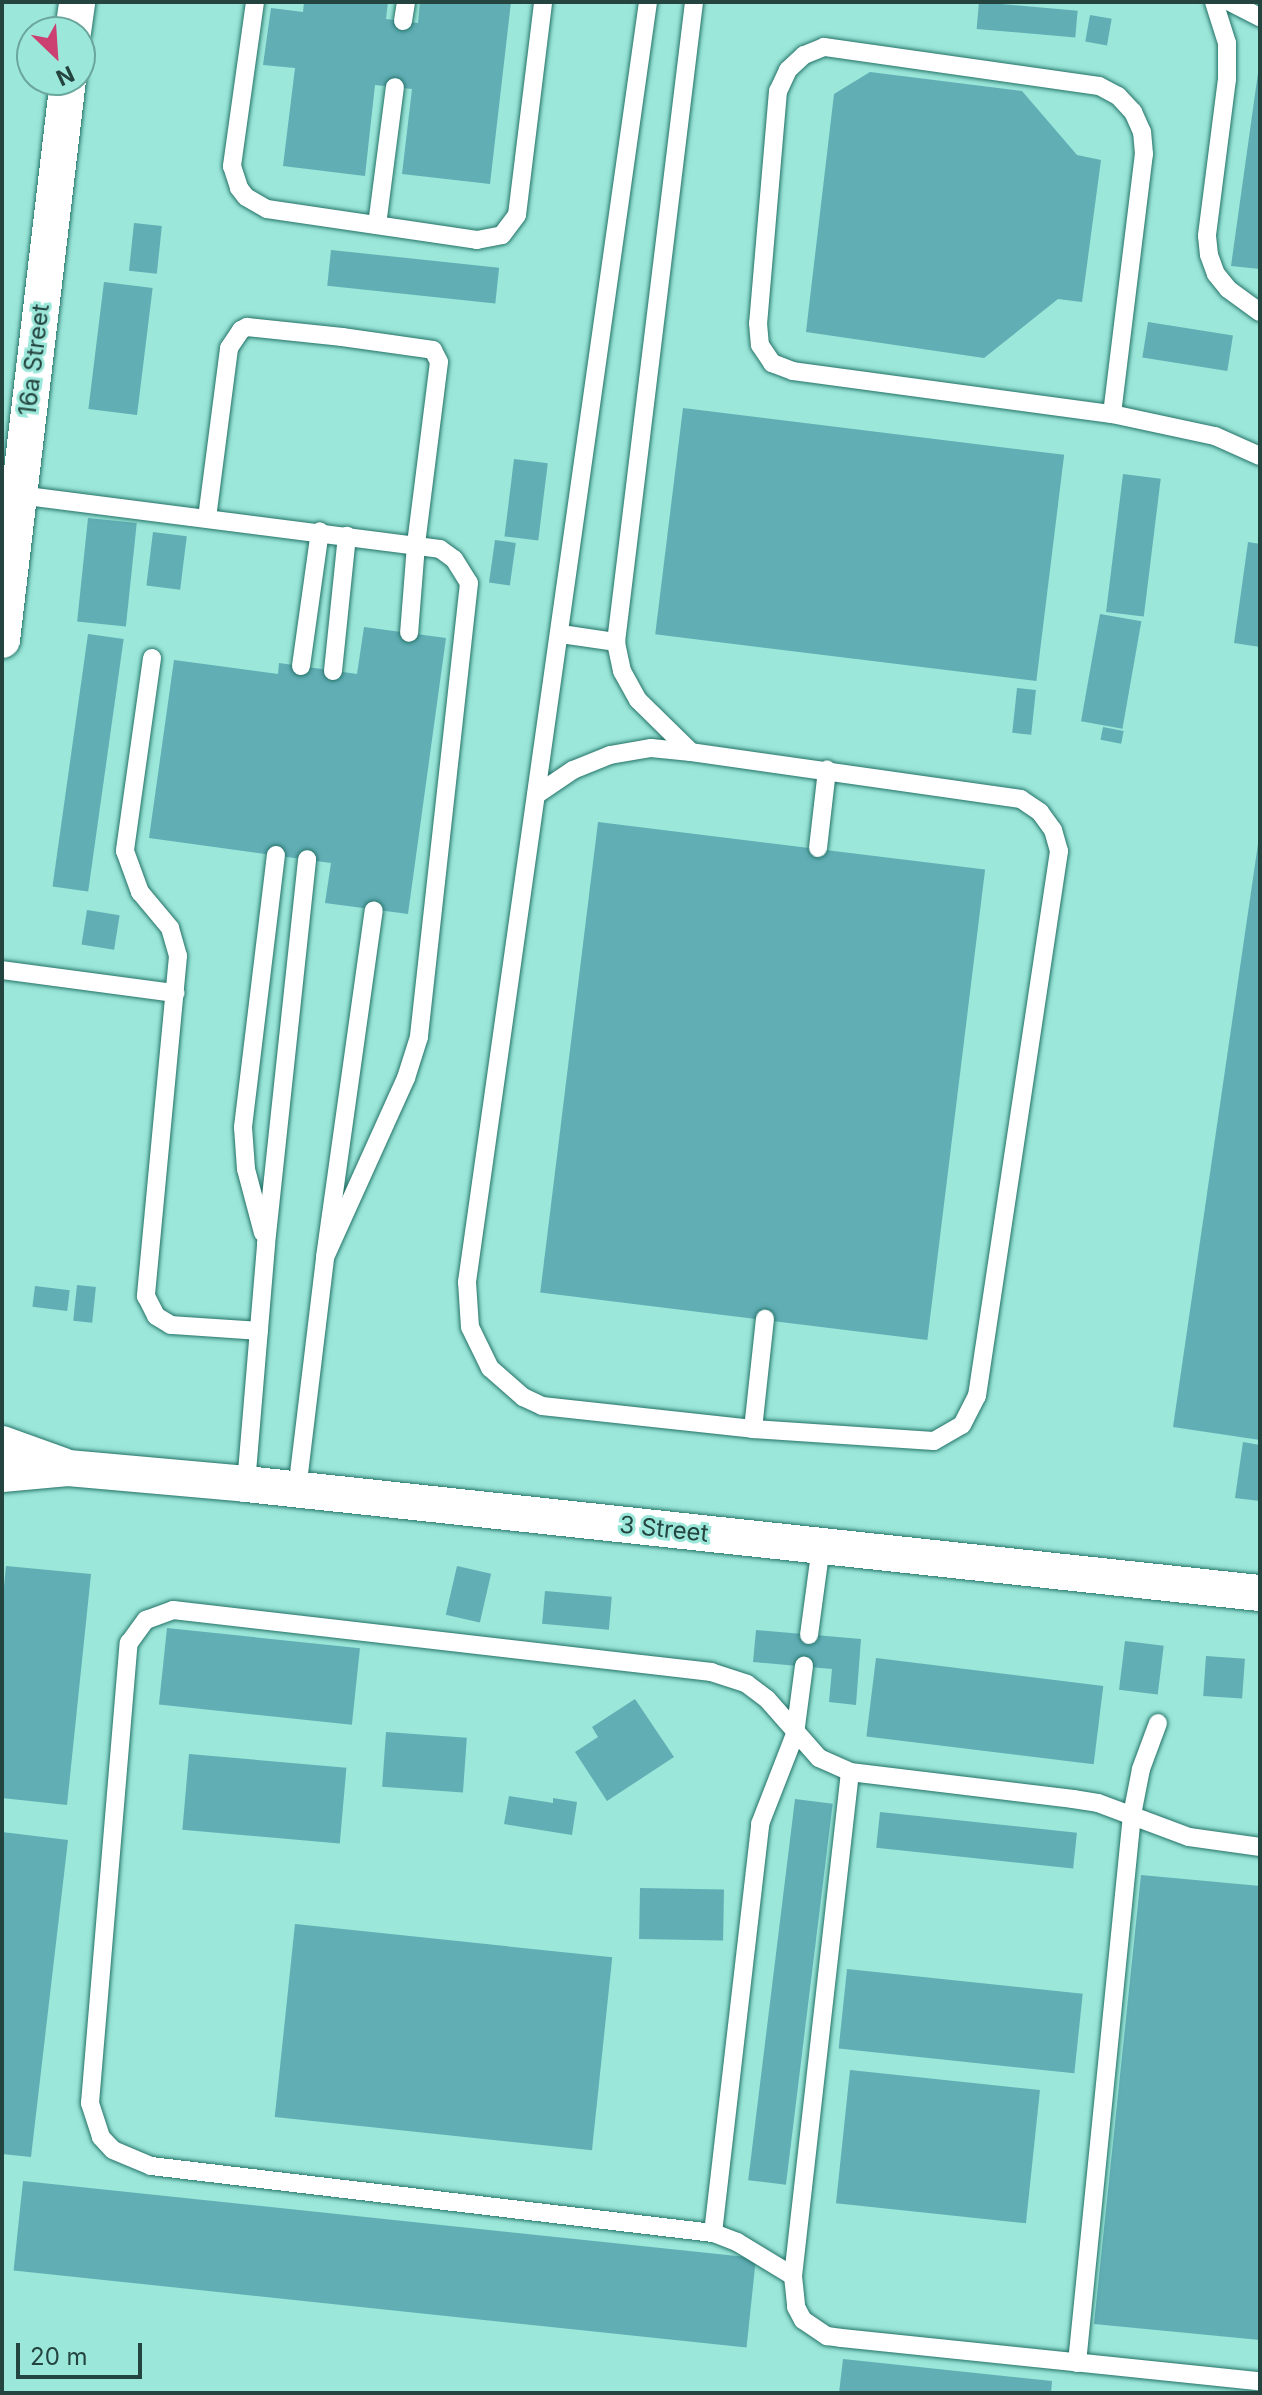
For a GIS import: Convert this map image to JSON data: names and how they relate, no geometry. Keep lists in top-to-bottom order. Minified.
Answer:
{"streets":{"street":["16a Street","3 Street"]},"scale_bar":"20 m","north":"bottom right"}
